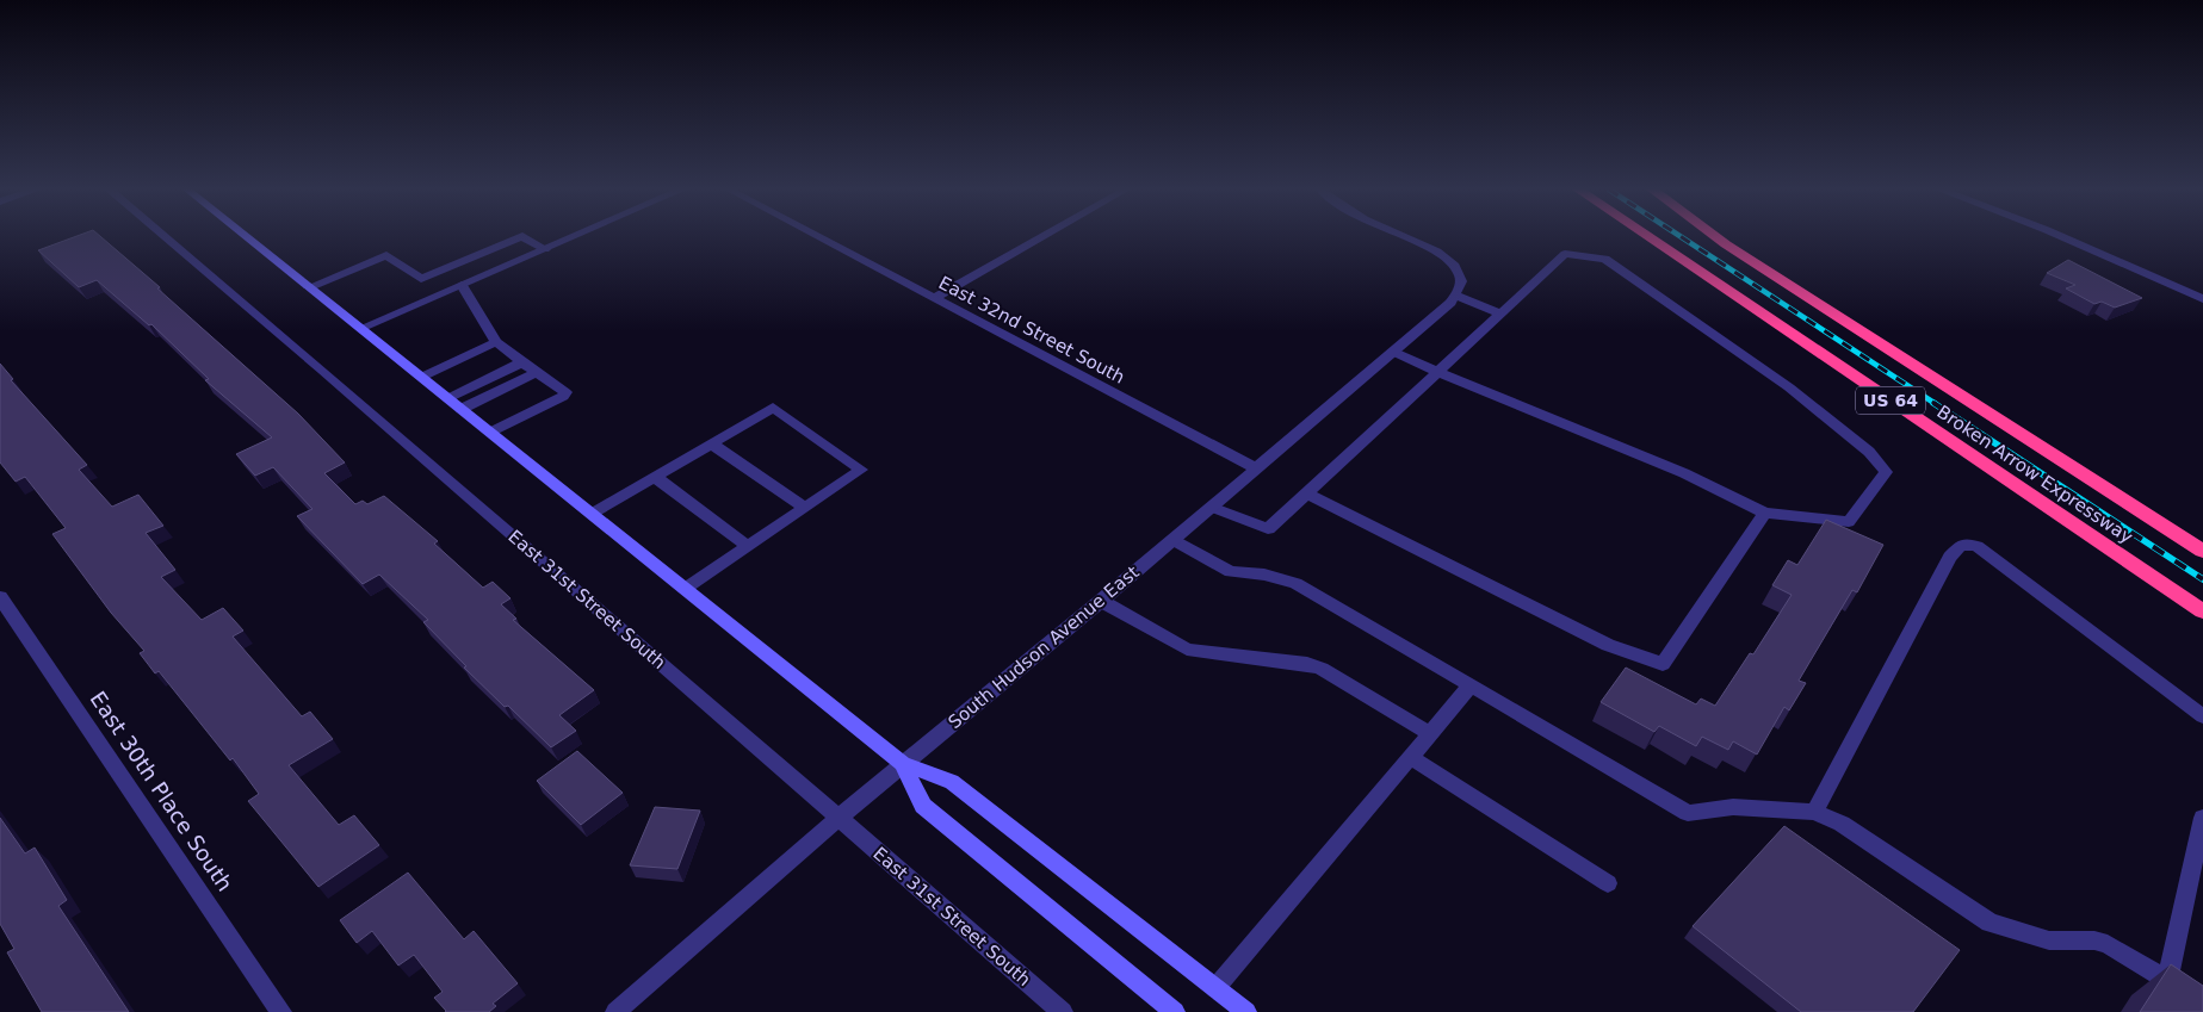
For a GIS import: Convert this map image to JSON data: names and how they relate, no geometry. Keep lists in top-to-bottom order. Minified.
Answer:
{"streets":{"highway":["US 64","Broken Arrow Expressway"],"street":["East 32nd Street South","East 31st Street South","South Hudson Avenue East","East 30th Place South"]},"crossings":[["East 32nd Street South","South Hudson Avenue East"],["East 31st Street South","South Hudson Avenue East"]]}
